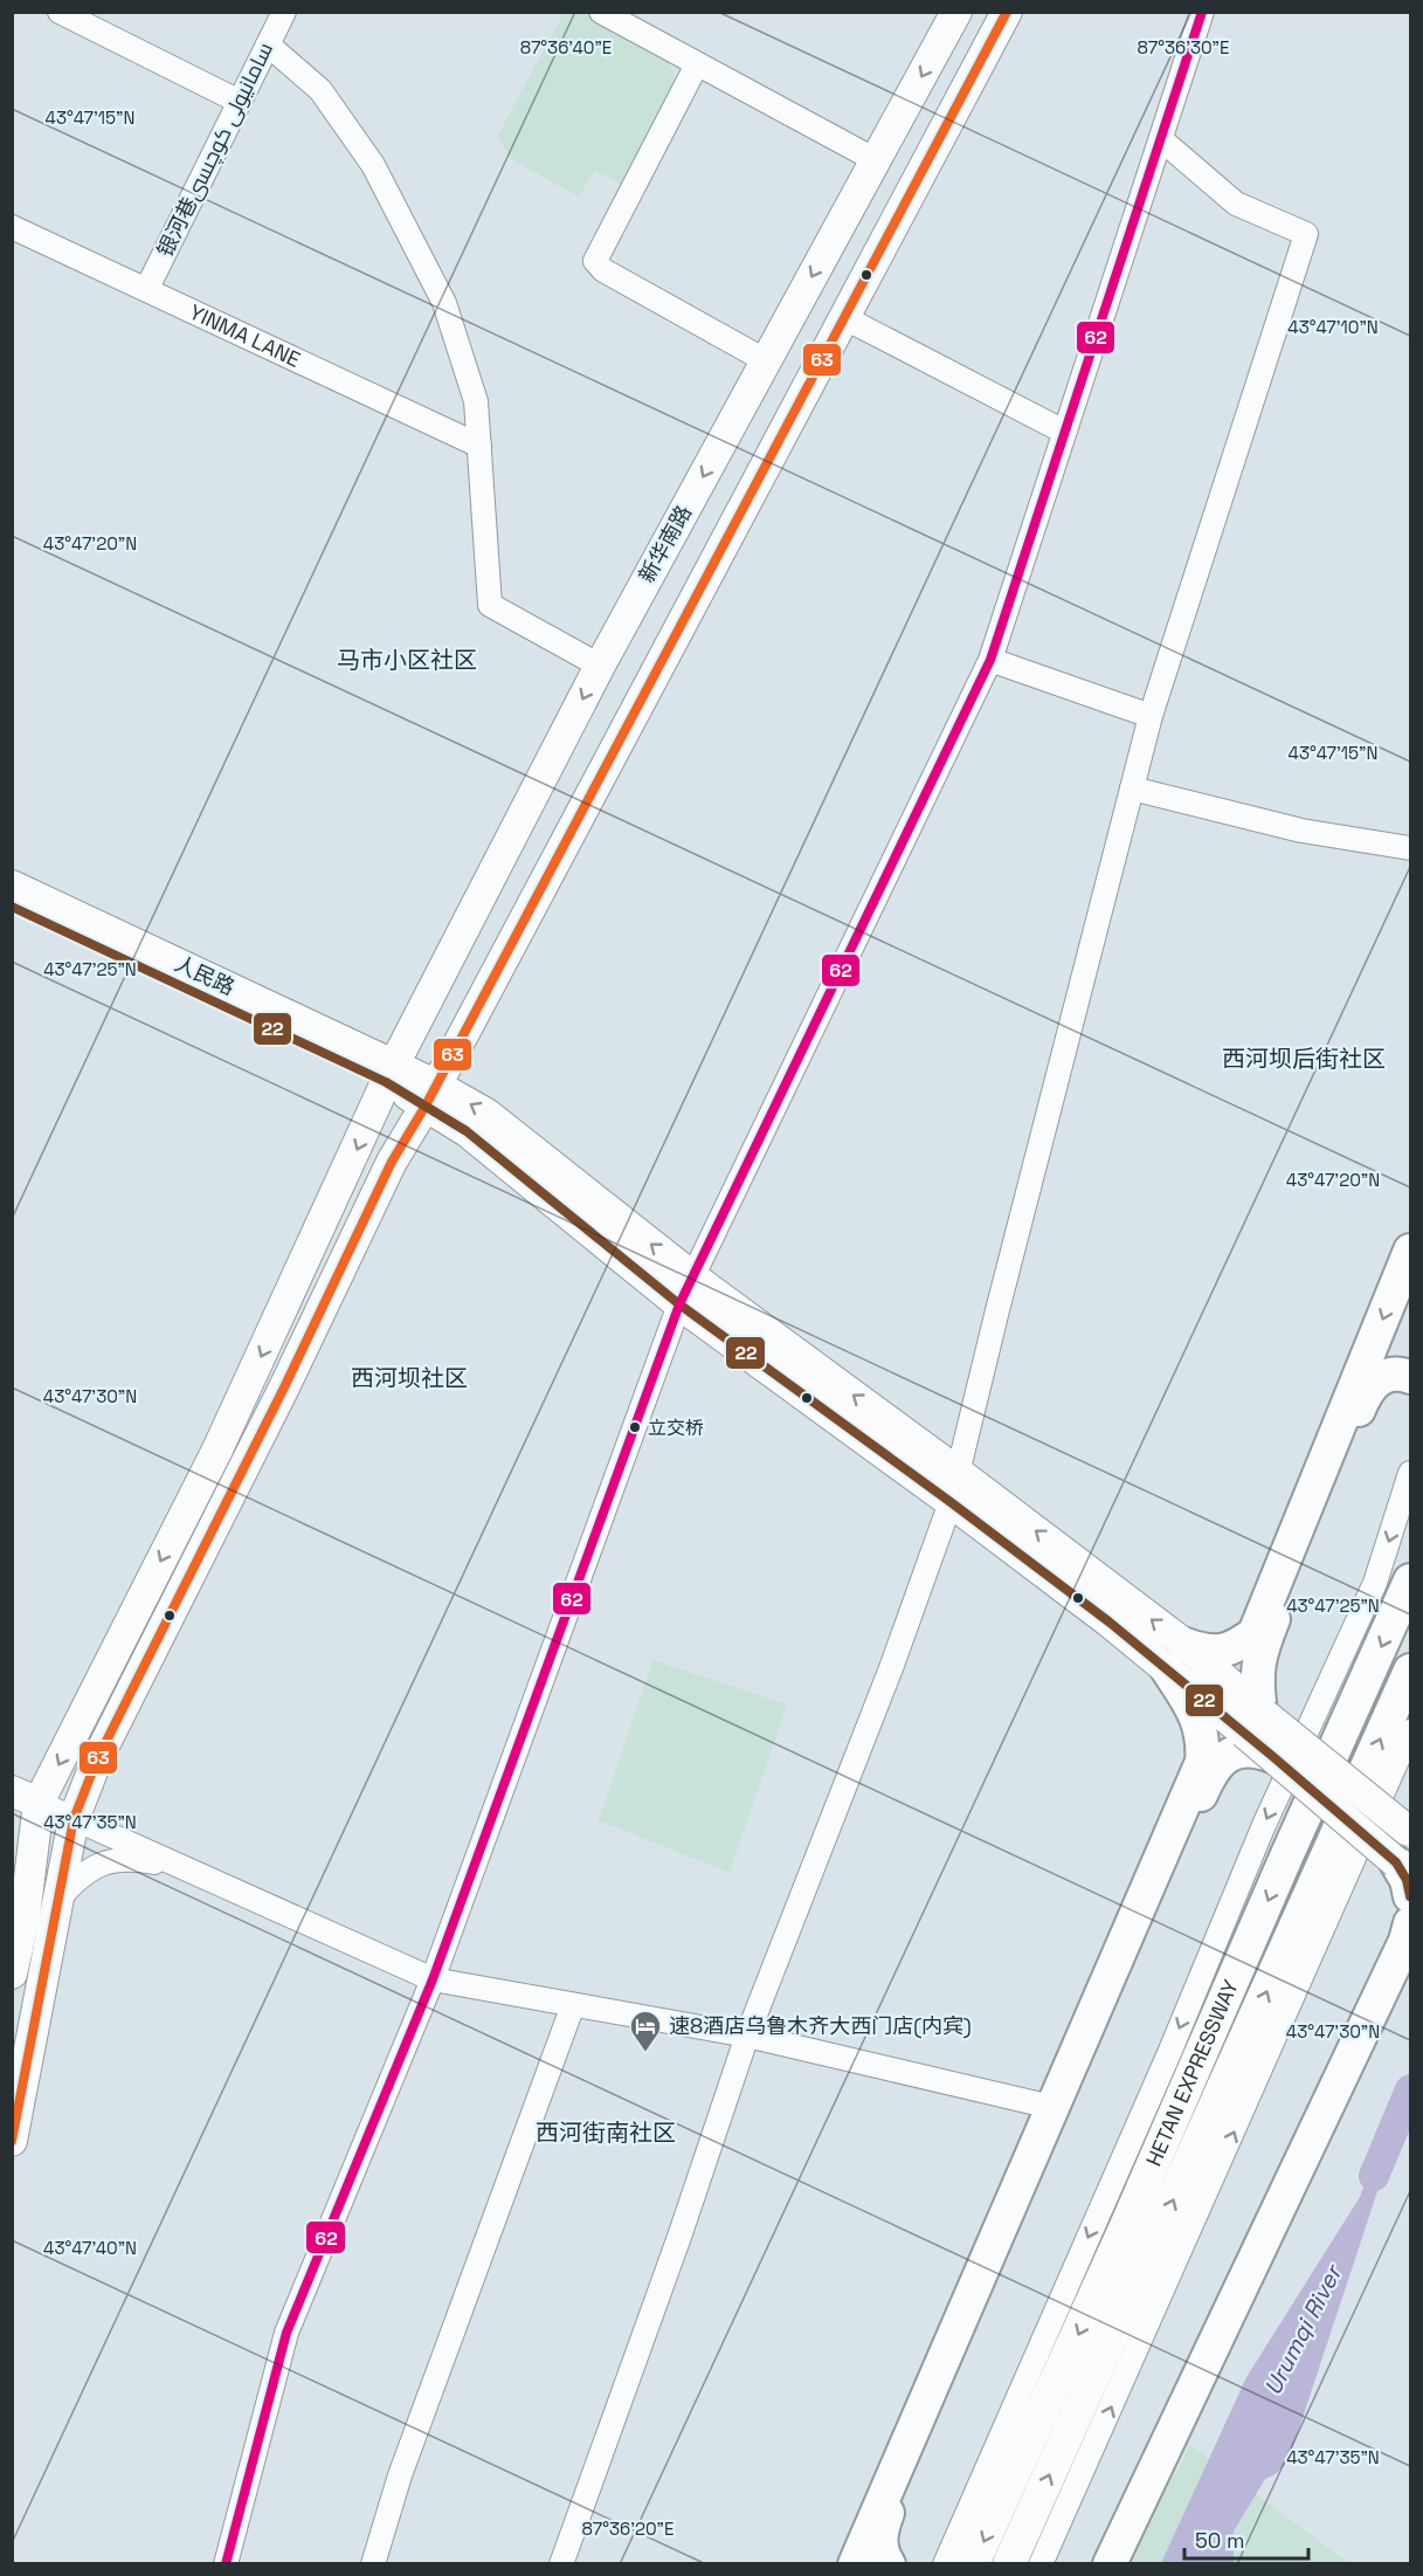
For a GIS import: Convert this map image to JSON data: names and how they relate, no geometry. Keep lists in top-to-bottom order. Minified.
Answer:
{"streets":{"highway":["HETAN EXPRESSWAY"],"main road":["新华南路","人民路"],"street":["银河巷سامانيولى كوچىسى","YINMA LANE"]},"crossings":[["银河巷سامانيولى كوچىسى","YINMA LANE"],["新华南路","人民路"]],"districts":["马市小区社区","西河坝后街社区","西河坝社区","西河街南社区"],"water":["Urumqi River"],"places":{"other":["立交桥"],"hotel":["速8酒店乌鲁木齐大西门店(内宾)"]},"lines":["transit line 63","transit line 62","transit line 22"],"scale_bar":"50 m","coordinates":["87°36'30\"E","87°36'40\"E","43°47'15\"N","43°47'10\"N","43°47'20\"N","43°47'25\"N","43°47'30\"N","43°47'35\"N","43°47'40\"N","87°36'20\"E"]}
